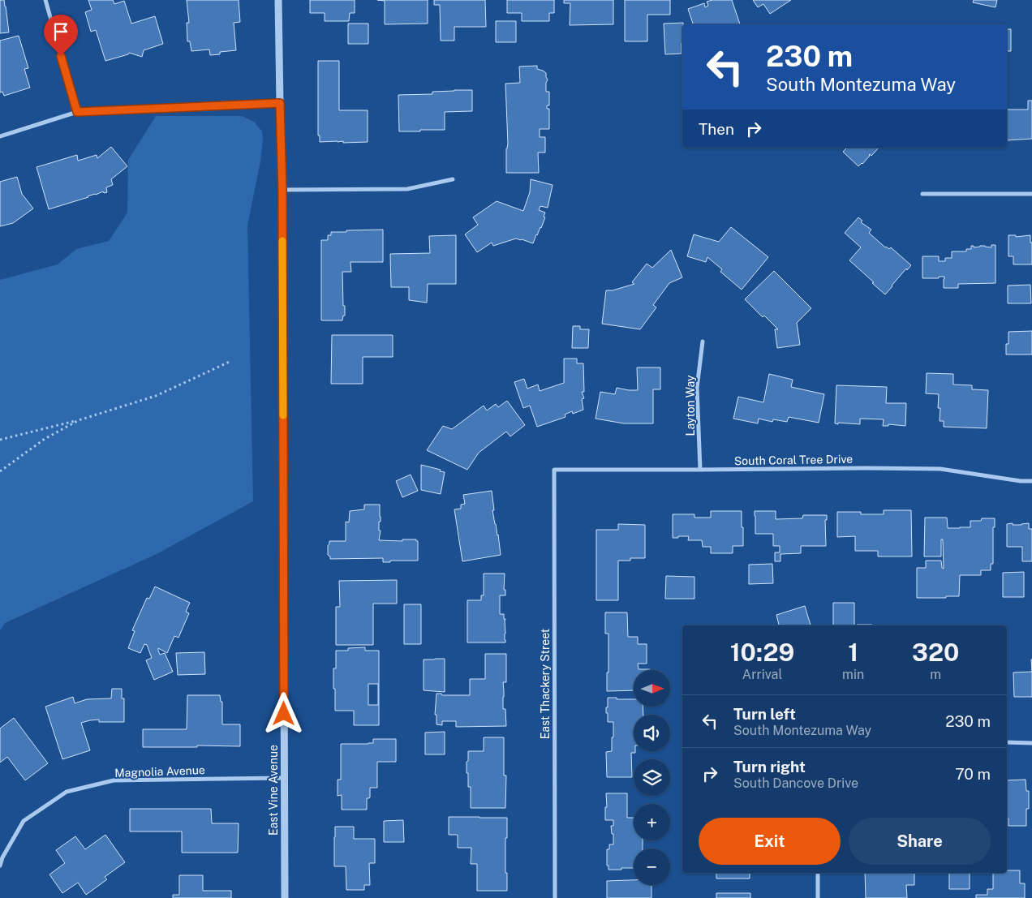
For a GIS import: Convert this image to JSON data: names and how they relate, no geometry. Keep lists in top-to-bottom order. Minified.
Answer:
{"streets":{"street":["Layton Way","South Coral Tree Drive","East Thackery Street","Magnolia Avenue","East Vine Avenue"]},"crossings":[["Layton Way","South Coral Tree Drive"],["South Coral Tree Drive","East Thackery Street"],["Magnolia Avenue","East Vine Avenue"]],"north":"right","page":{"turn":["230 m","South Montezuma Way"],"then":"Then","eta":["10:29","Arrival","1","min","320","m"],"map_buttons":["+","−"],"list":[{"name":"Turn left","note":"South Montezuma Way","value":"230 m"},{"name":"Turn right","note":"South Dancove Drive","value":"70 m"}],"buttons":["Exit","Share"]}}
